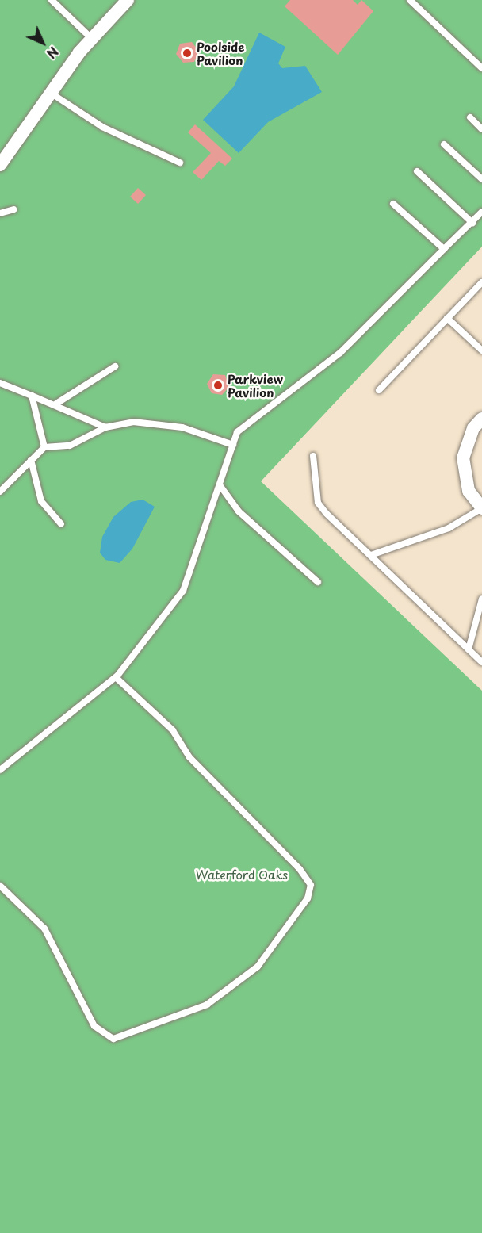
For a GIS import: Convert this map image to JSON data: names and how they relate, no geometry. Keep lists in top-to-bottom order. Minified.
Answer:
{"parks":["Waterford Oaks"],"places":["Poolside Pavilion","Parkview Pavilion"],"north":"bottom right"}
